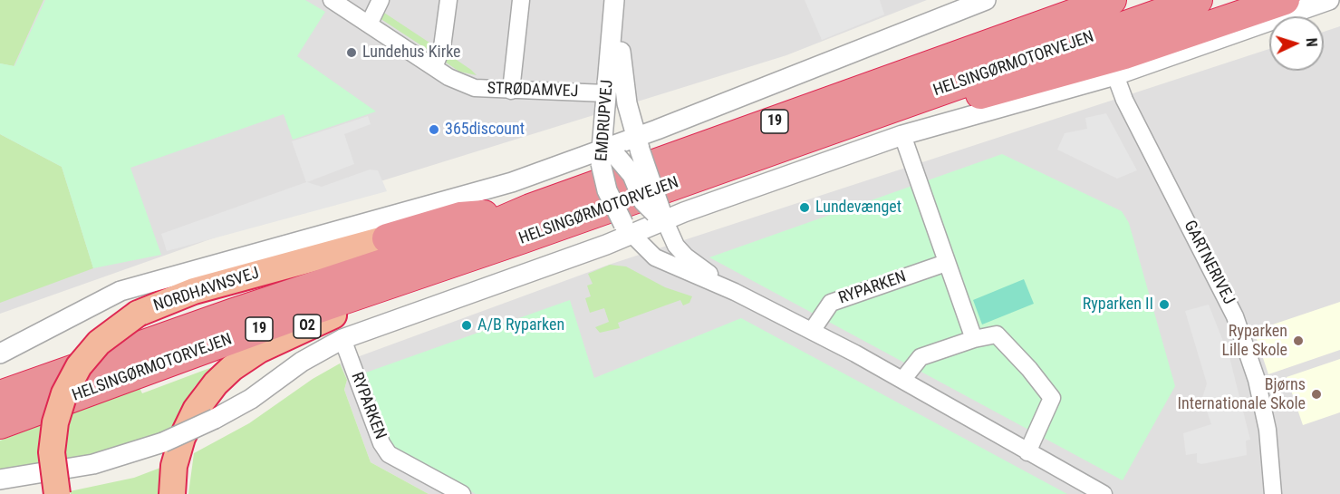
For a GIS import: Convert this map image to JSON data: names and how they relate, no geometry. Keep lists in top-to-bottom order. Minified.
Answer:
{"streets":{"highway":["HELSINGØRMOTORVEJEN","19","NORDHAVNSVEJ","O2"],"street":["STRØDAMVEJ","EMDRUPVEJ","GARTNERIVEJ","RYPARKEN"]},"crossings":[["HELSINGØRMOTORVEJEN","O2"],["STRØDAMVEJ","EMDRUPVEJ"]],"places":["Lundehus Kirke","365discount","Lundevænget","Ryparken II","A/B Ryparken","Ryparken Lille Skole","Bjørns Internationale Skole"],"north":"right"}
